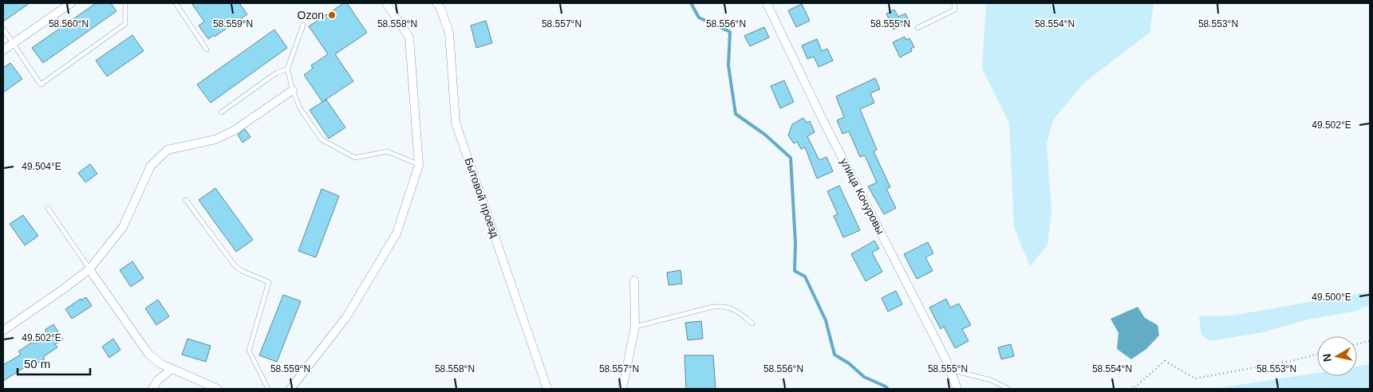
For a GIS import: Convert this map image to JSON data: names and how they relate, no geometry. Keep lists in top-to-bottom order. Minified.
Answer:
{"streets":{"street":["улица Кочуровы","Бытовой проезд"]},"places":["Ozon"],"scale_bar":"50 m","north":"left","coordinates":["58.560°N","58.559°N","58.558°N","58.557°N","58.556°N","58.555°N","58.554°N","58.553°N","49.502°E","49.504°E","49.500°E"]}
